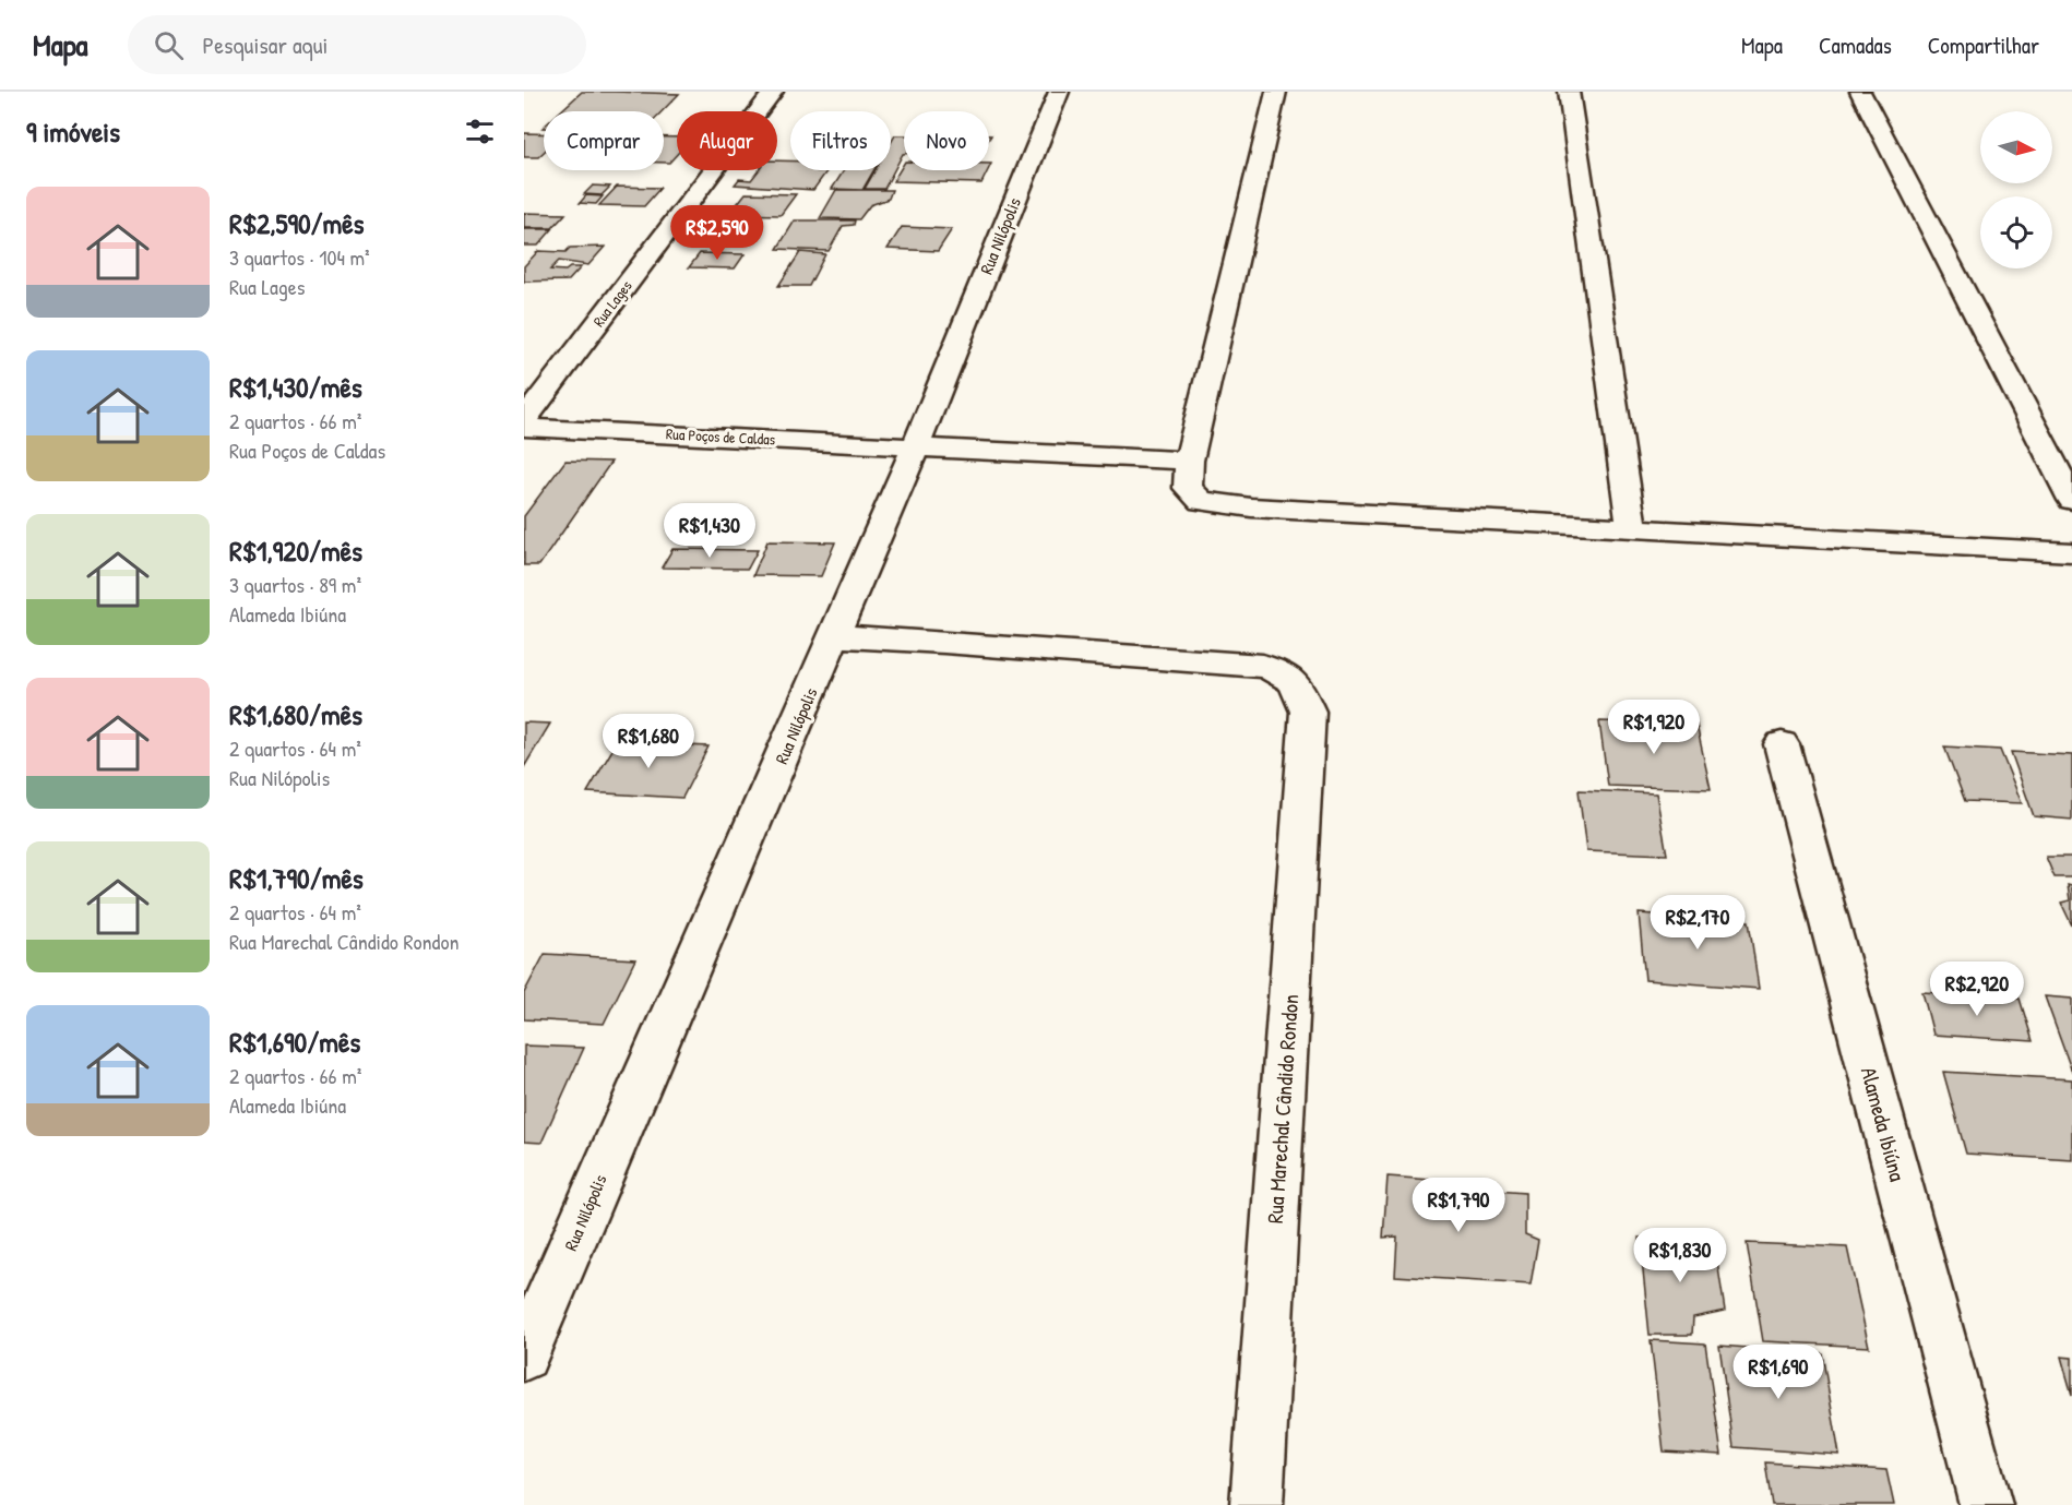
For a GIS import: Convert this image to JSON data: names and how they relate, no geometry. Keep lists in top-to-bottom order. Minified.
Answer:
{"streets":{"street":["Rua Nilópolis","Rua Lages","Rua Poços de Caldas","Rua Marechal Cândido Rondon","Alameda Ibiúna"]},"crossings":[["Rua Nilópolis","Rua Poços de Caldas"],["Rua Nilópolis","Rua Marechal Cândido Rondon"]],"north":"right","page":{"header":"Mapa","search":"Pesquisar aqui","nav":["Mapa","Camadas","Compartilhar"],"heading":"9 imóveis","chip":["Comprar","Alugar","Filtros","Novo"],"list":[{"name":"R$2,590/mês","note":"3 quartos · 104 m² · Rua Lages"},{"name":"R$1,430/mês","note":"2 quartos · 66 m² · Rua Poços de Caldas"},{"name":"R$1,920/mês","note":"3 quartos · 89 m² · Alameda Ibiúna"},{"name":"R$1,680/mês","note":"2 quartos · 64 m² · Rua Nilópolis"},{"name":"R$1,790/mês","note":"2 quartos · 64 m² · Rua Marechal Cândido Rondon"},{"name":"R$1,690/mês","note":"2 quartos · 66 m² · Alameda Ibiúna"}],"price":["R$2,590","R$1,430","R$1,920","R$1,680","R$2,170","R$2,920","R$1,790","R$1,830","R$1,690"]}}
